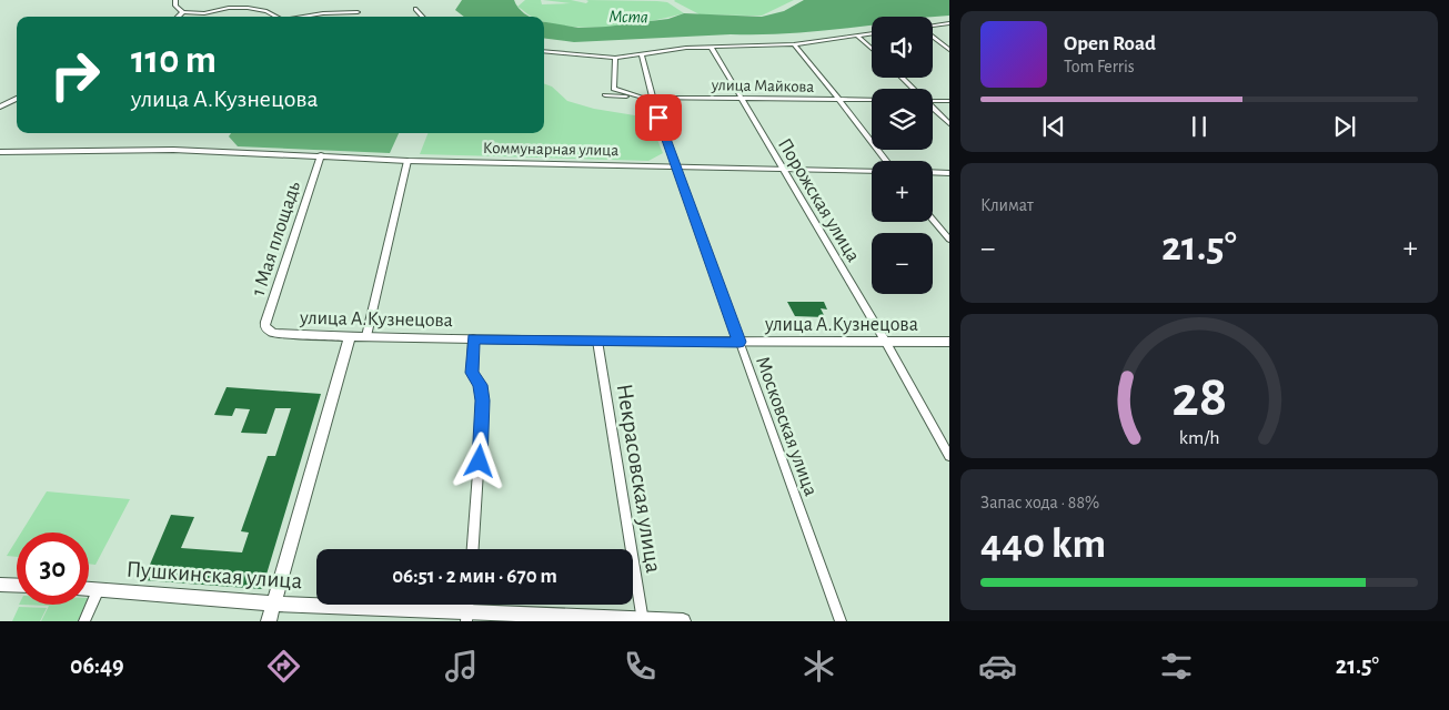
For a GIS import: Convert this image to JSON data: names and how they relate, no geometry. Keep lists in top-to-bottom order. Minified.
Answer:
{"streets":{"main road":["Коммунарная улица","1 Мая площадь","улица А.Кузнецова","Пушкинская улица"],"street":["улица Майкова","Порожская улица","Московская улица","Некрасовская улица"]},"crossings":[["улица Майкова","Порожская улица"],["Коммунарная улица","Порожская улица"],["Коммунарная улица","1 Мая площадь"],["Коммунарная улица","Московская улица"],["Порожская улица","улица А.Кузнецова"],["1 Мая площадь","улица А.Кузнецова"],["улица А.Кузнецова","Московская улица"],["улица А.Кузнецова","Некрасовская улица"],["Некрасовская улица","Пушкинская улица"]],"water":["Мста"],"page":{"map_buttons":["+","−"],"turn":["110 m","улица А.Кузнецова"],"song":["Open Road","Tom Ferris"],"tile":["Климат",["Запас хода · 88%","440 km"]],"heat":["−","21.5°","+"],"limit":"30","trip":"06:51 · 2 мин · 670 m","tabs":["06:49","21.5°"],"gauge":["28","km/h"]}}
